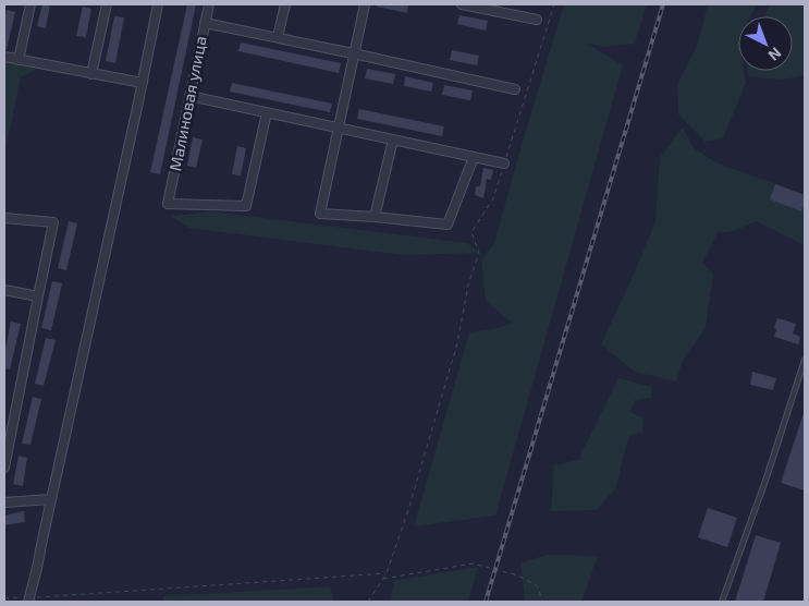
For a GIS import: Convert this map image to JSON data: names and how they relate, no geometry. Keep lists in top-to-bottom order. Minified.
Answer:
{"streets":{"street":["Малиновая улица"]},"north":"bottom right"}
